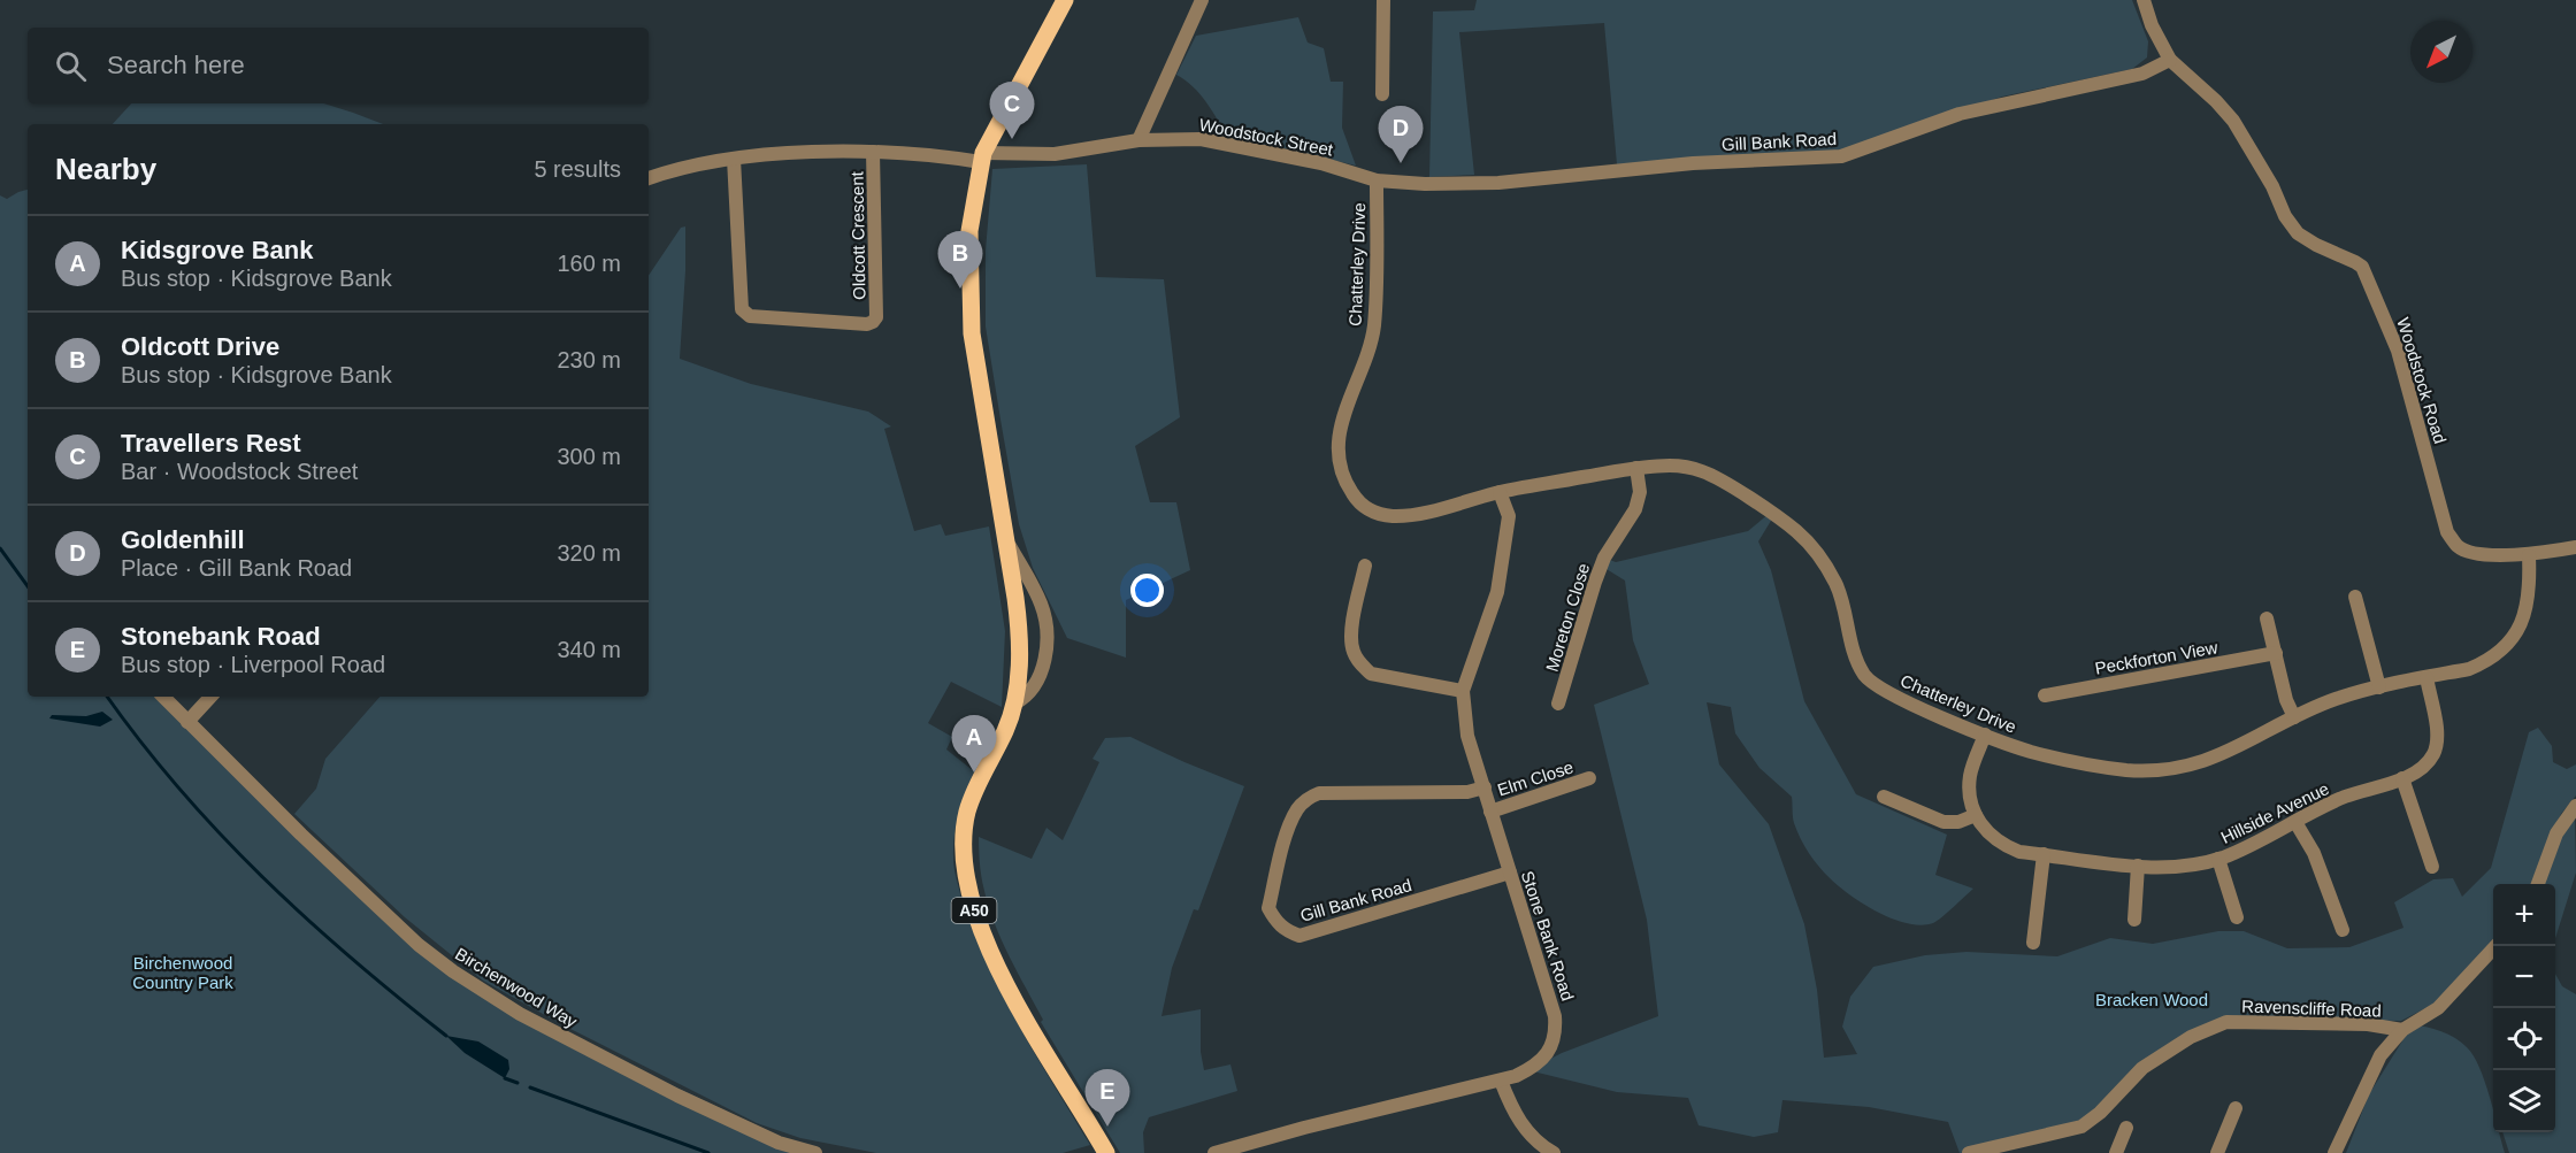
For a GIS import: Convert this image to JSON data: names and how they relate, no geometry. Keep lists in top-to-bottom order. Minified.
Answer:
{"streets":{"main road":["A50"],"street":["Woodstock Street","Gill Bank Road","Oldcott Crescent","Chatterley Drive","Woodstock Road","Moreton Close","Peckforton View","Elm Close","Hillside Avenue","Stone Bank Road","Birchenwood Way","Ravenscliffe Road"]},"crossings":[["Woodstock Street","Gill Bank Road"],["Woodstock Street","Oldcott Crescent"],["Woodstock Street","Chatterley Drive"],["Woodstock Street","A50"],["Gill Bank Road","Chatterley Drive"],["Gill Bank Road","Woodstock Road"],["Gill Bank Road","Stone Bank Road"],["Chatterley Drive","Woodstock Road"],["Chatterley Drive","Moreton Close"],["Chatterley Drive","Hillside Avenue"],["Chatterley Drive","Stone Bank Road"],["Elm Close","Stone Bank Road"]],"parks":["Birchenwood Country Park","Bracken Wood"],"north":"bottom left","page":{"search":"Search here","pins":["C","D","B","A","E"],"heading":["Nearby","5 results"],"list":[{"mark":"A","name":"Kidsgrove Bank","note":"Bus stop · Kidsgrove Bank","value":"160 m"},{"mark":"B","name":"Oldcott Drive","note":"Bus stop · Kidsgrove Bank","value":"230 m"},{"mark":"C","name":"Travellers Rest","note":"Bar · Woodstock Street","value":"300 m"},{"mark":"D","name":"Goldenhill","note":"Place · Gill Bank Road","value":"320 m"},{"mark":"E","name":"Stonebank Road","note":"Bus stop · Liverpool Road","value":"340 m"}],"map_buttons":["+","−"]}}
